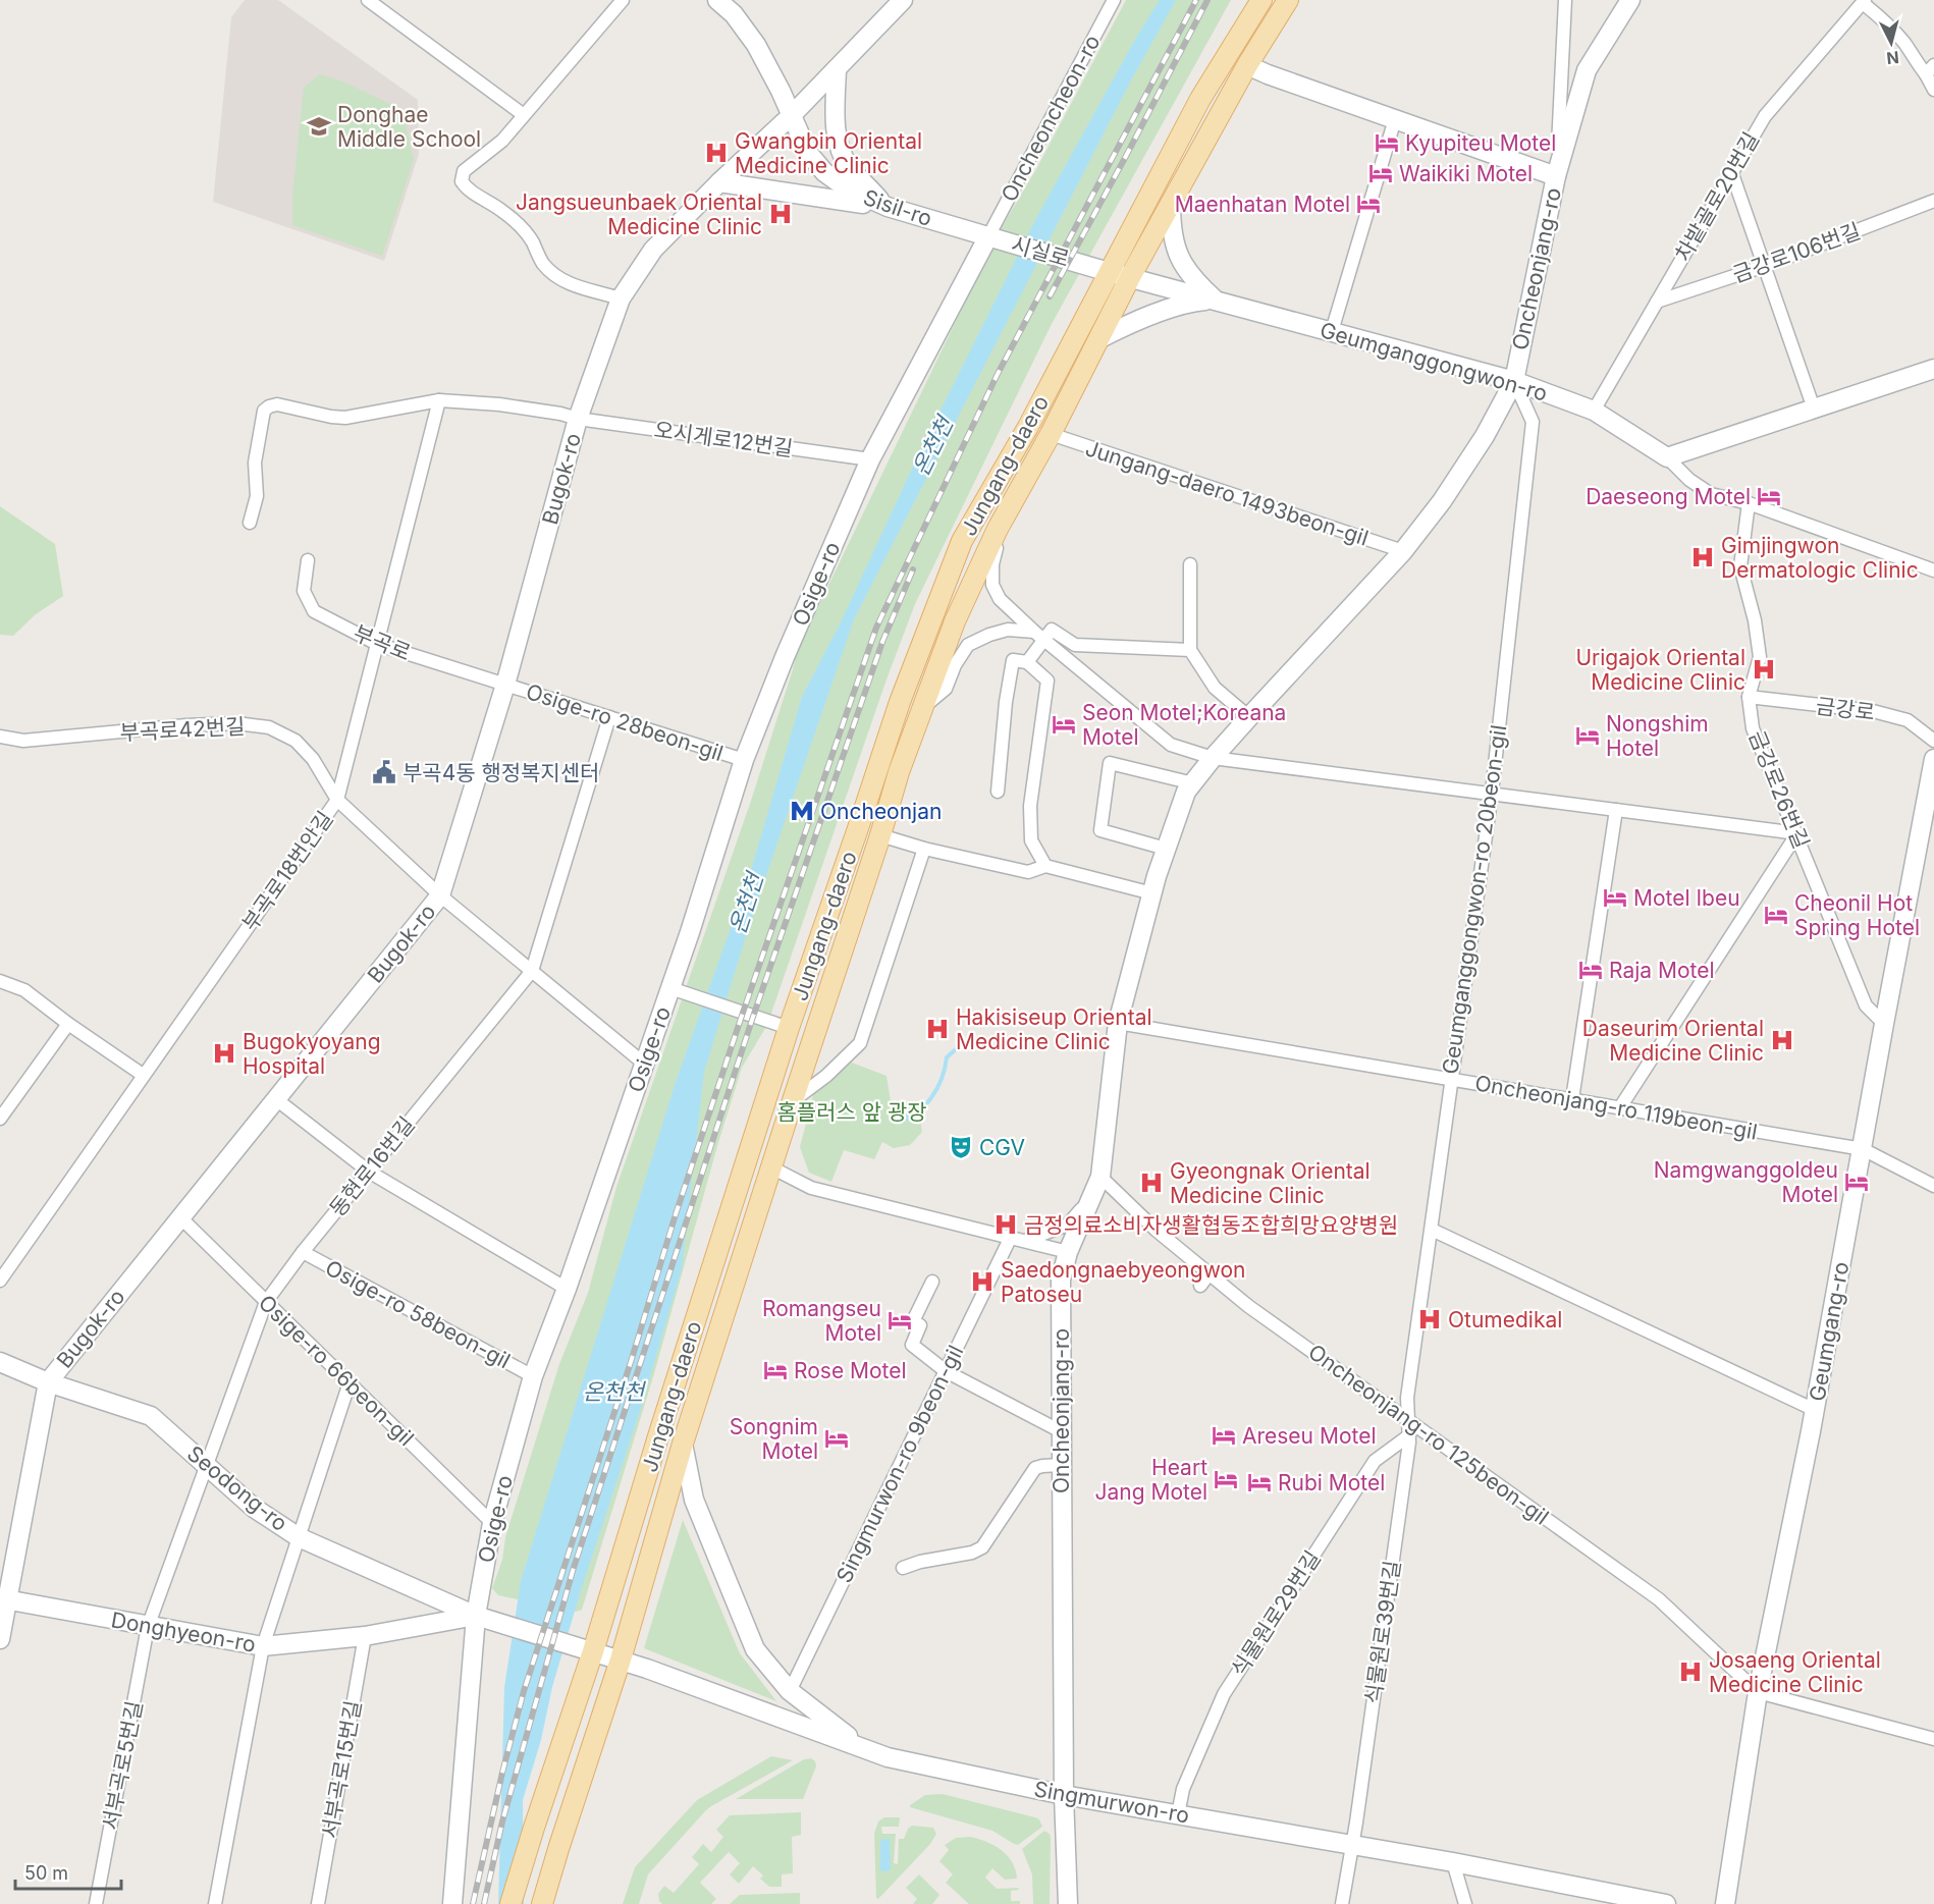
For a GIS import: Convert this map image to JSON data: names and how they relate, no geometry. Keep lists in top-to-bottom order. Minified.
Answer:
{"streets":{"main road":["Sisil-ro","시실로","Oncheonjang-ro","Geumganggongwon-ro","Jungang-daero","Bugok-ro","Osige-ro","Geumgang-ro","Seodong-ro","Donghyeon-ro","Singmurwon-ro"],"street":["Oncheoncheon-ro","차밭골로20번길","금강로106번길","오시게로12번길","Jungang-daero 1493beon-gil","부곡로","금강로","Osige-ro 28beon-gil","부곡로42번길","금강로26번길","부곡로18번안길","Geumganggongwon-ro 20beon-gil","Oncheonjang-ro 119beon-gil","동현로16번길","Osige-ro 58beon-gil","Osige-ro 66beon-gil","Oncheonjang-ro 125beon-gil","Singmurwon-ro 9beon-gil","식물원로29번길","식물원로39번길","서부곡로5번길","서부곡로15번길"]},"crossings":[["Oncheoncheon-ro","Sisil-ro"],["Oncheoncheon-ro","시실로"],["Oncheoncheon-ro","Osige-ro"],["차밭골로20번길","금강로106번길"],["차밭골로20번길","Geumganggongwon-ro"],["Sisil-ro","시실로"],["Sisil-ro","Bugok-ro"],["Sisil-ro","Osige-ro"],["시실로","Jungang-daero"],["시실로","Osige-ro"],["Oncheonjang-ro","Geumganggongwon-ro"],["Oncheonjang-ro","Jungang-daero 1493beon-gil"],["Oncheonjang-ro","Geumganggongwon-ro 20beon-gil"],["Oncheonjang-ro","Oncheonjang-ro 119beon-gil"],["Oncheonjang-ro","Oncheonjang-ro 125beon-gil"],["Oncheonjang-ro","Singmurwon-ro"],["Geumganggongwon-ro","Jungang-daero"],["Geumganggongwon-ro","Geumganggongwon-ro 20beon-gil"],["오시게로12번길","Bugok-ro"],["오시게로12번길","Osige-ro"],["오시게로12번길","부곡로18번안길"],["Jungang-daero","Jungang-daero 1493beon-gil"],["Jungang-daero","Singmurwon-ro"],["Bugok-ro","부곡로"],["Bugok-ro","Osige-ro 28beon-gil"],["Bugok-ro","부곡로42번길"],["Bugok-ro","Osige-ro 66beon-gil"],["Bugok-ro","Seodong-ro"],["Bugok-ro","Donghyeon-ro"],["Osige-ro","Osige-ro 28beon-gil"],["Osige-ro","부곡로42번길"],["Osige-ro","Osige-ro 58beon-gil"],["Osige-ro","Osige-ro 66beon-gil"],["Osige-ro","Seodong-ro"],["Osige-ro","Donghyeon-ro"],["부곡로","Osige-ro 28beon-gil"],["부곡로","부곡로18번안길"],["금강로","금강로26번길"],["Osige-ro 28beon-gil","동현로16번길"],["부곡로42번길","부곡로18번안길"],["부곡로42번길","동현로16번길"],["금강로26번길","Geumgang-ro"],["Geumganggongwon-ro 20beon-gil","Oncheonjang-ro 119beon-gil"],["Geumganggongwon-ro 20beon-gil","Oncheonjang-ro 125beon-gil"],["Geumganggongwon-ro 20beon-gil","식물원로39번길"],["Oncheonjang-ro 119beon-gil","Geumgang-ro"],["동현로16번길","Osige-ro 58beon-gil"],["동현로16번길","Osige-ro 66beon-gil"],["동현로16번길","Seodong-ro"],["동현로16번길","Donghyeon-ro"],["동현로16번길","서부곡로5번길"],["Geumgang-ro","Oncheonjang-ro 125beon-gil"],["Oncheonjang-ro 125beon-gil","식물원로39번길"],["Seodong-ro","Donghyeon-ro"],["Seodong-ro","Singmurwon-ro"],["식물원로29번길","식물원로39번길"],["식물원로29번길","Singmurwon-ro"],["Donghyeon-ro","서부곡로5번길"],["Donghyeon-ro","서부곡로15번길"],["식물원로39번길","Singmurwon-ro"]],"water":["온천천"],"parks":["홈플러스 앞 광장"],"places":{"school or university":["Donghae Middle School"],"hotel":["Kyupiteu Motel","Waikiki Motel","Maenhatan Motel","Daeseong Motel","Seon Motel;Koreana Motel","Nongshim Hotel","Motel Ibeu","Cheonil Hot Spring Hotel","Raja Motel","Namgwanggoldeu Motel","Romangseu Motel","Rose Motel","Areseu Motel","Songnim Motel","Heart Jang Motel","Rubi Motel"],"hospital":["Gwangbin Oriental Medicine Clinic","Jangsueunbaek Oriental Medicine Clinic","Gimjingwon Dermatologic Clinic","Urigajok Oriental Medicine Clinic","Hakisiseup Oriental Medicine Clinic","Daseurim Oriental Medicine Clinic","Bugokyoyang Hospital","Gyeongnak Oriental Medicine Clinic","금정의료소비자생활협동조합희망요양병원","Saedongnaebyeongwon Patoseu","Otumedikal","Josaeng Oriental Medicine Clinic"],"public building":["부곡4동 행정복지센터"],"metro station":["Oncheonjan"],"theatre":["CGV"]},"scale_bar":"50 m","north":"bottom"}
